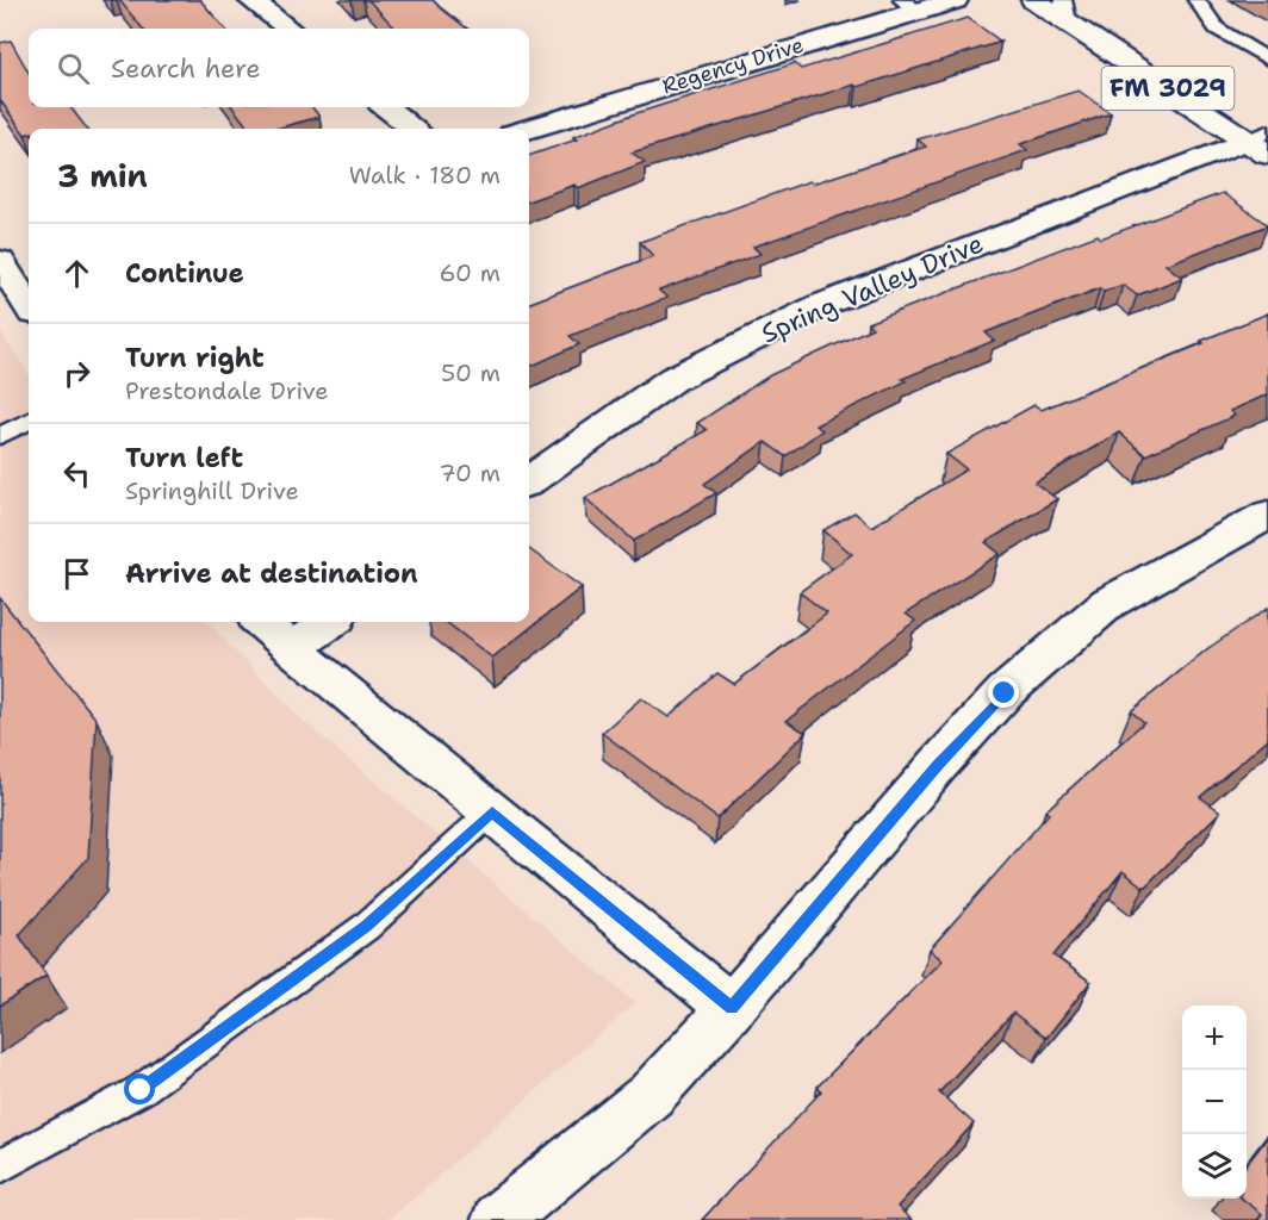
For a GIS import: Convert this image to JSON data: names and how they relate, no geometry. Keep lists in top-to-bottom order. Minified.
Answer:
{"streets":{"street":["Regency Drive","FM 3029","Spring Valley Drive"]},"crossings":[["FM 3029","Spring Valley Drive"]],"page":{"search":"Search here","heading":["3 min","Walk · 180 m"],"list":[["Continue","60 m"],["Turn right","Prestondale Drive","50 m"],["Turn left","Springhill Drive","70 m"],"Arrive at destination"],"map_buttons":["+","−"]}}
